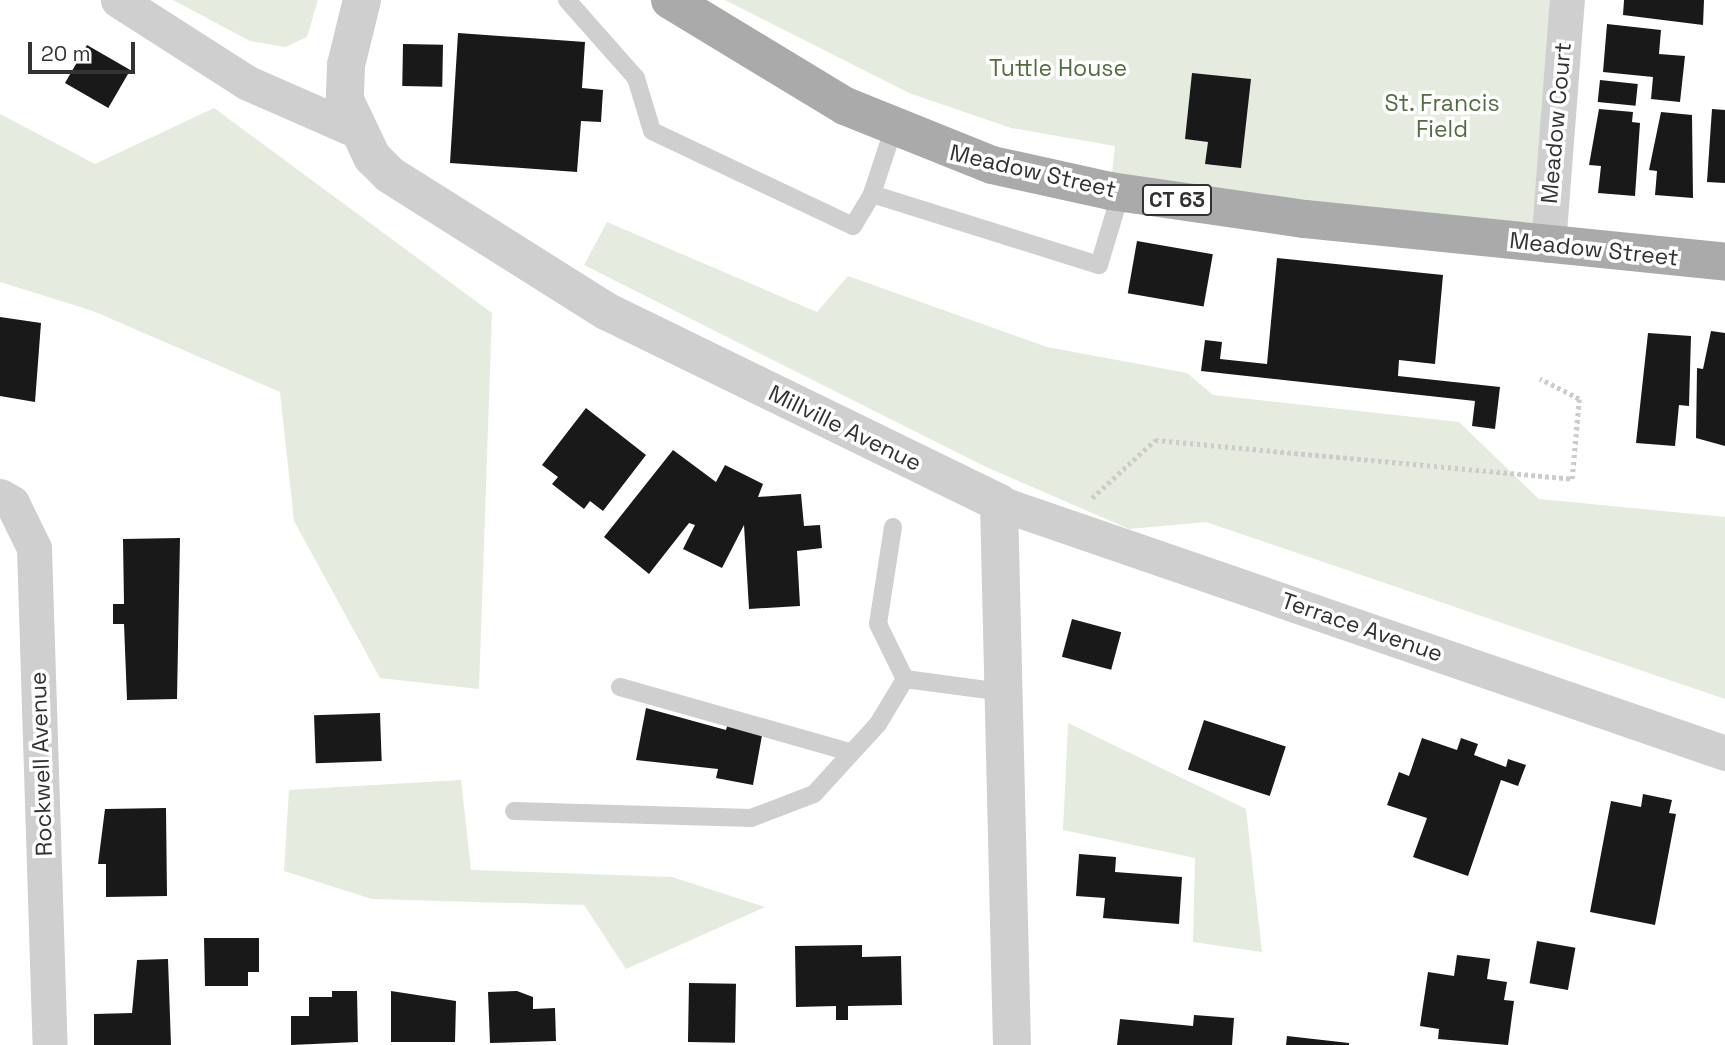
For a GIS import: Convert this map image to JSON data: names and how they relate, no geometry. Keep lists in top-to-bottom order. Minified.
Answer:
{"streets":{"main road":["Meadow Street","CT 63"],"street":["Meadow Court","Millville Avenue","Terrace Avenue","Rockwell Avenue"]},"crossings":[["Meadow Court","Meadow Street"],["Millville Avenue","Terrace Avenue"]],"parks":["Tuttle House","St. Francis Field"],"scale_bar":"20 m"}
